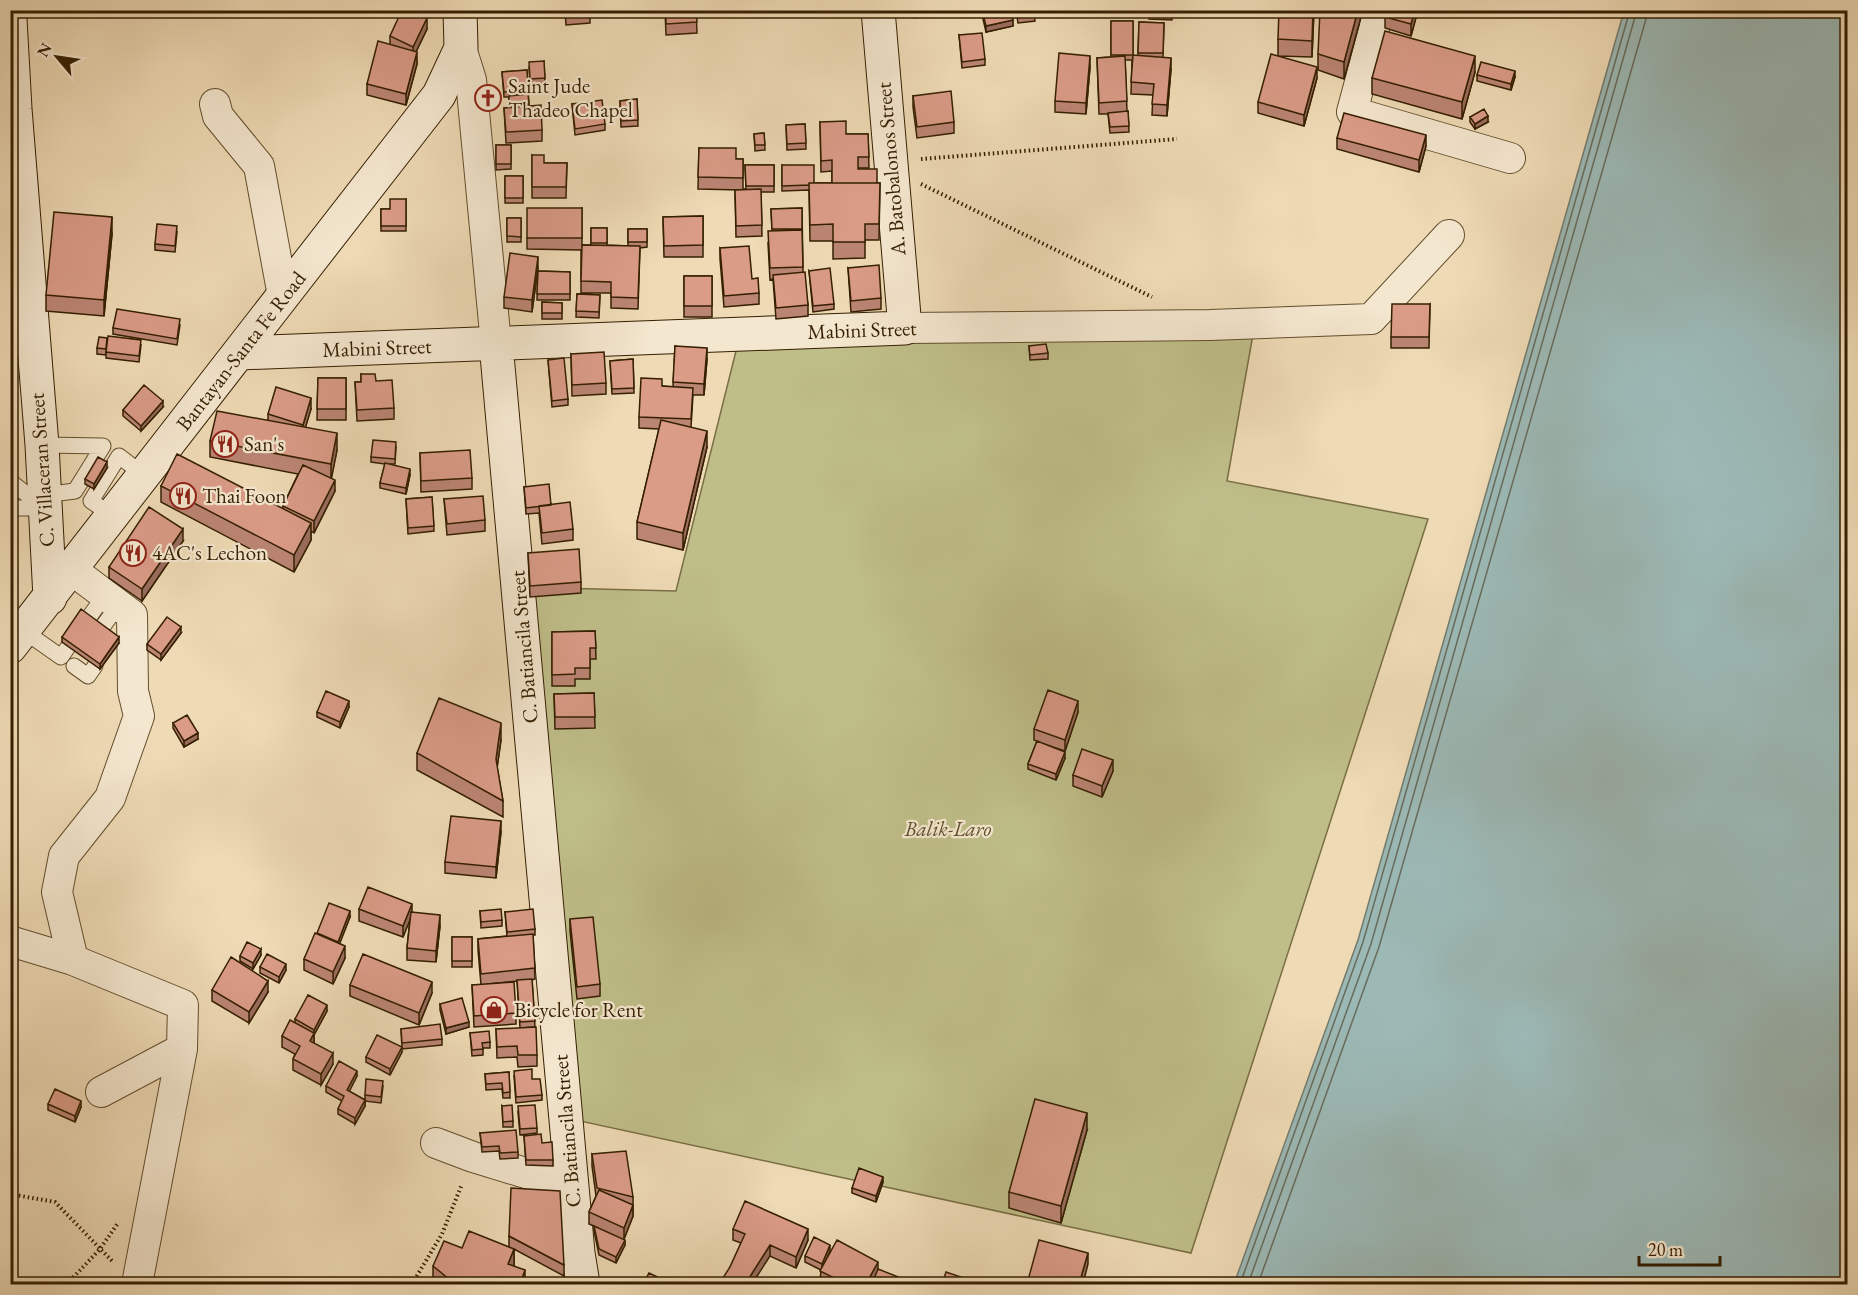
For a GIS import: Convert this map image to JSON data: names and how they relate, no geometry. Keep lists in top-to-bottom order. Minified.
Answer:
{"streets":{"street":["A. Batobalonos Street","Mabini Street","Bantayan-Santa Fe Road","C. Villaceran Street","C. Batiancila Street"]},"crossings":[["A. Batobalonos Street","Mabini Street"],["Mabini Street","Bantayan-Santa Fe Road"],["Mabini Street","C. Batiancila Street"],["Bantayan-Santa Fe Road","C. Villaceran Street"],["Bantayan-Santa Fe Road","C. Batiancila Street"]],"parks":["Balik-Laro"],"places":{"church":["Saint Jude Thadeo Chapel"],"restaurant":["San's","Thai Foon","4AC's Lechon"],"shop":["Bicycle for Rent"]},"scale_bar":"20 m","north":"top left"}
